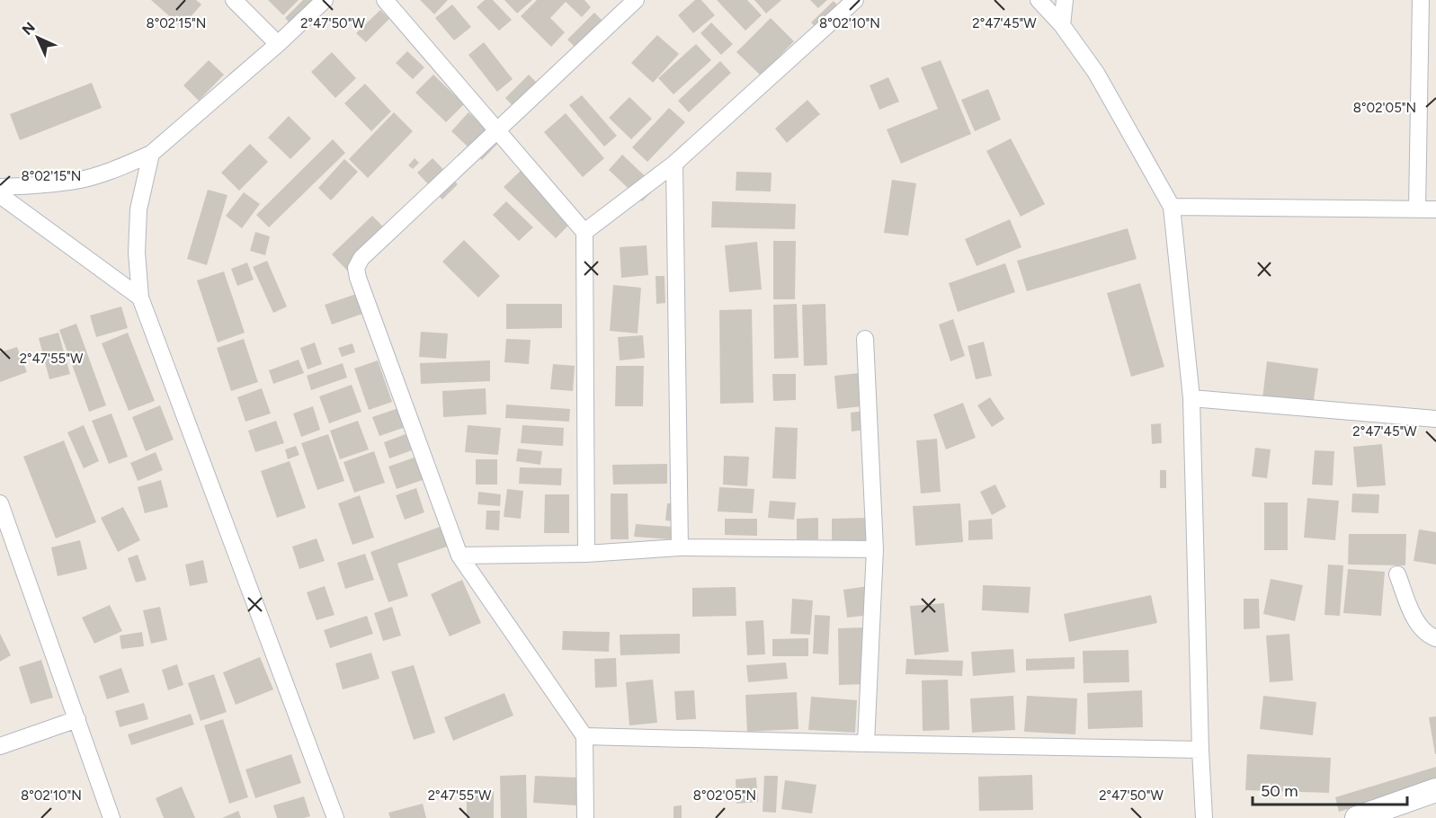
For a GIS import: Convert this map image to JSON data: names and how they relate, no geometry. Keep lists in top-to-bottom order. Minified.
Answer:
{"scale_bar":"50 m","north":"top left","coordinates":["8°02'15\"N","2°47'50\"W","8°02'10\"N","2°47'45\"W","8°02'05\"N","2°47'55\"W"]}
